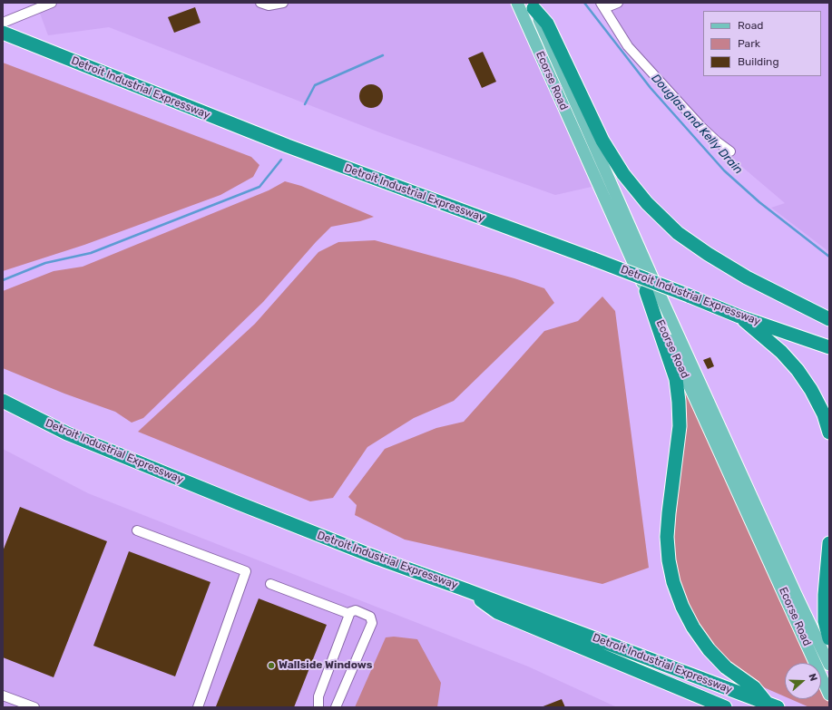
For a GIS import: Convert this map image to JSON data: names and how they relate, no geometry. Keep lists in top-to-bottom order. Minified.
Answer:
{"streets":{"highway":["Detroit Industrial Expressway"],"main road":["Ecorse Road"]},"water":["Douglas and Kelly Drain"],"places":["Wallside Windows"],"legend":["Road","Park","Building"],"north":"right"}
